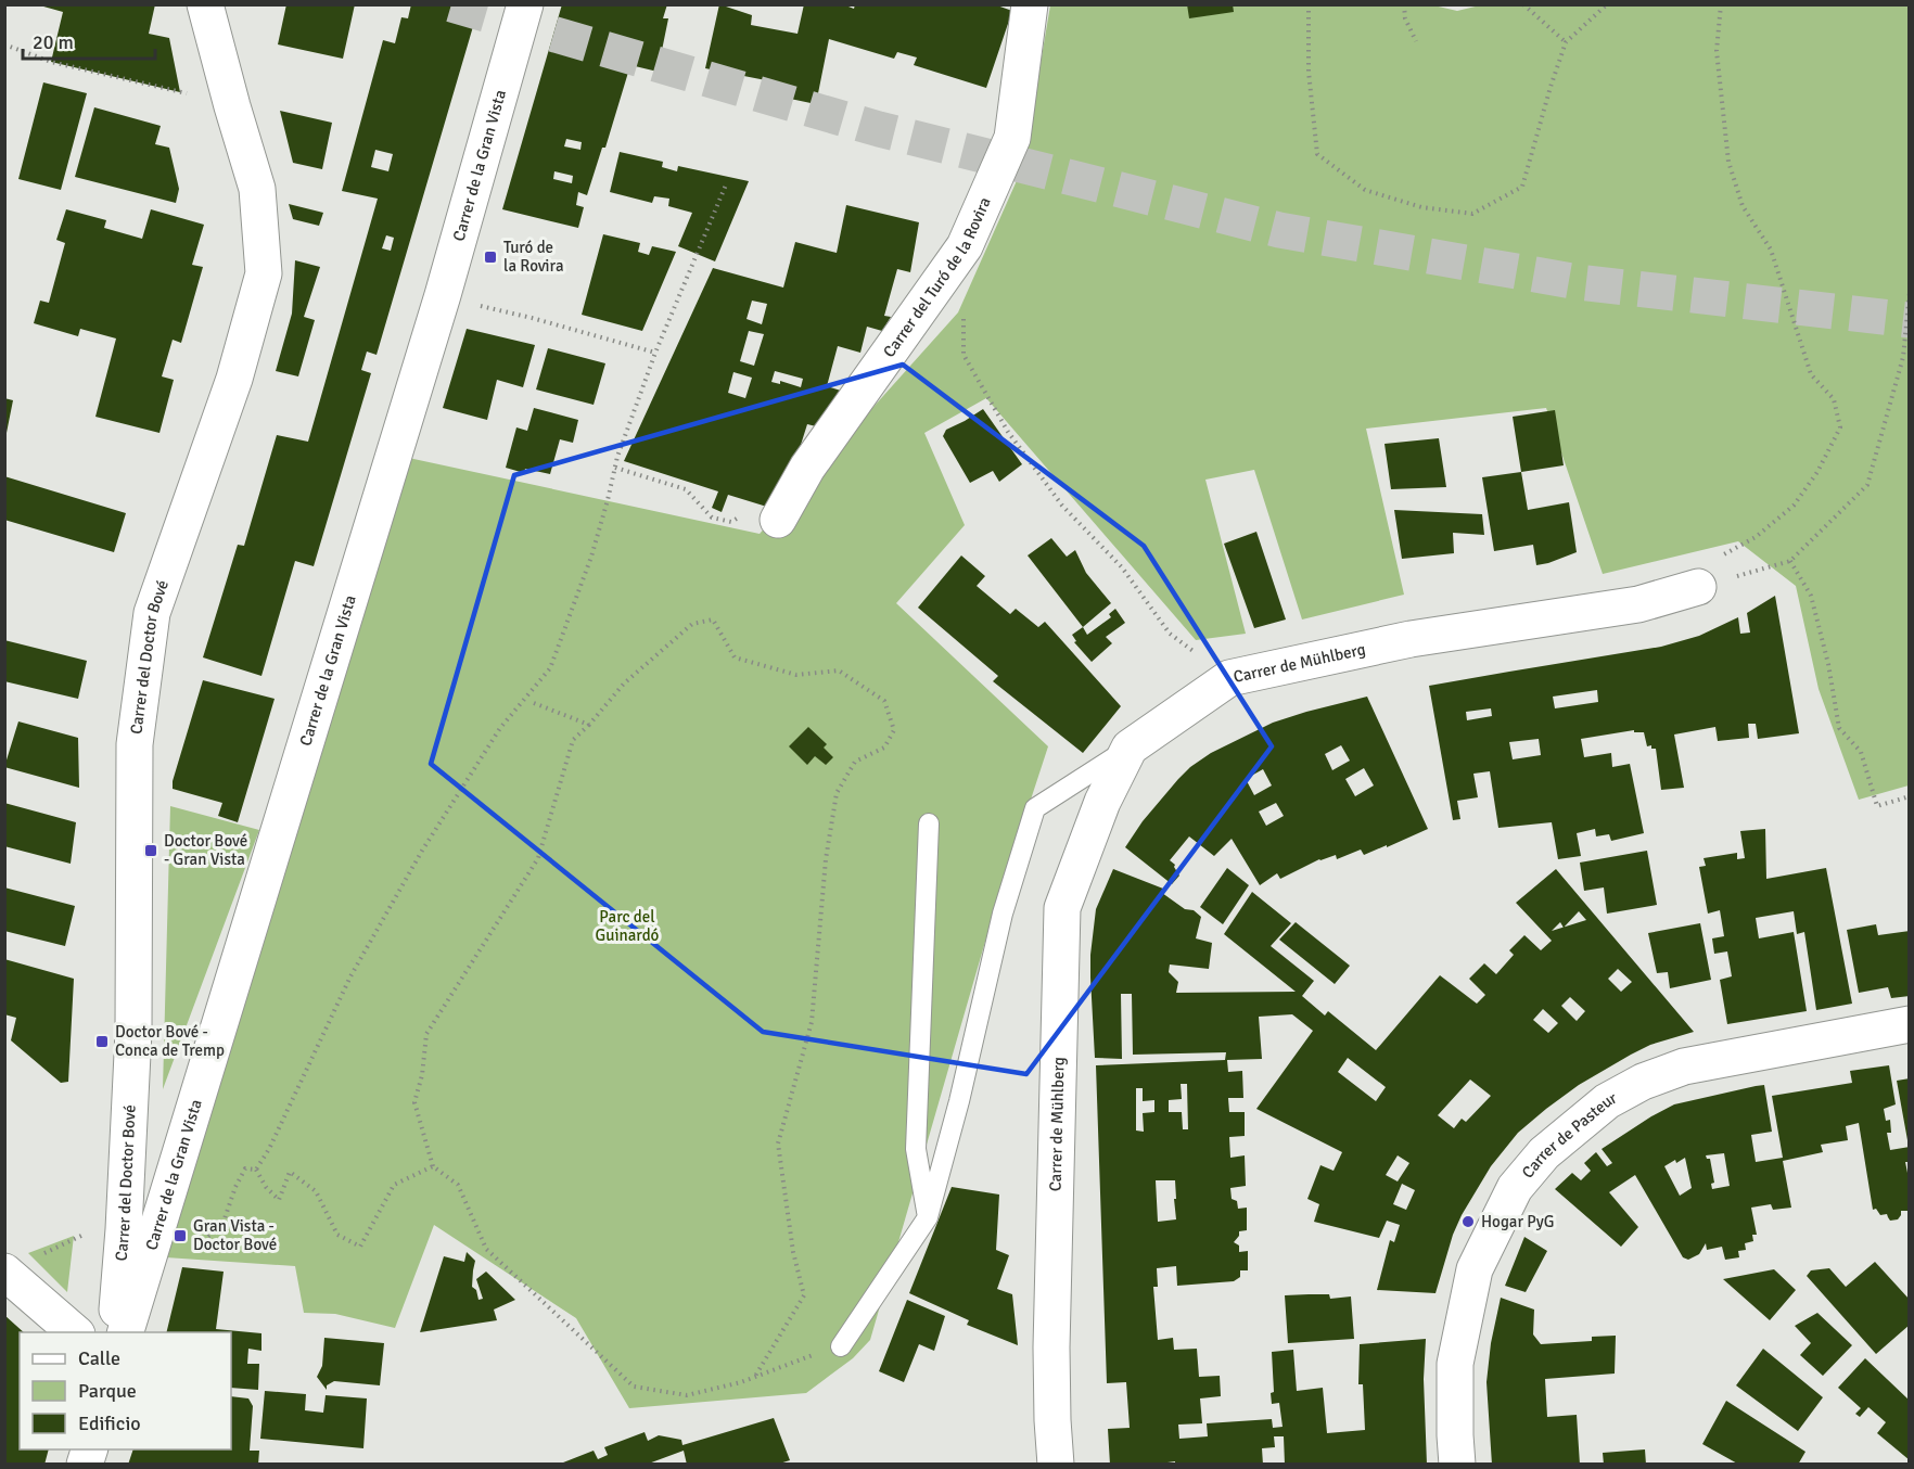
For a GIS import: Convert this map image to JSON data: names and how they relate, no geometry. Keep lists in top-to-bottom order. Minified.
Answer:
{"streets":{"street":["Carrer de la Gran Vista","Carrer del Turó de la Rovira","Carrer del Doctor Bové","Carrer de Mühlberg","Carrer de Pasteur"]},"parks":["Parc del Guinardó"],"places":{"transit":["Turó de la Rovira","Doctor Bové - Gran Vista","Doctor Bové - Conca de Tremp","Gran Vista - Doctor Bové"],"other":["Hogar PyG"]},"legend":["Calle","Parque","Edificio"],"scale_bar":"20 m"}
